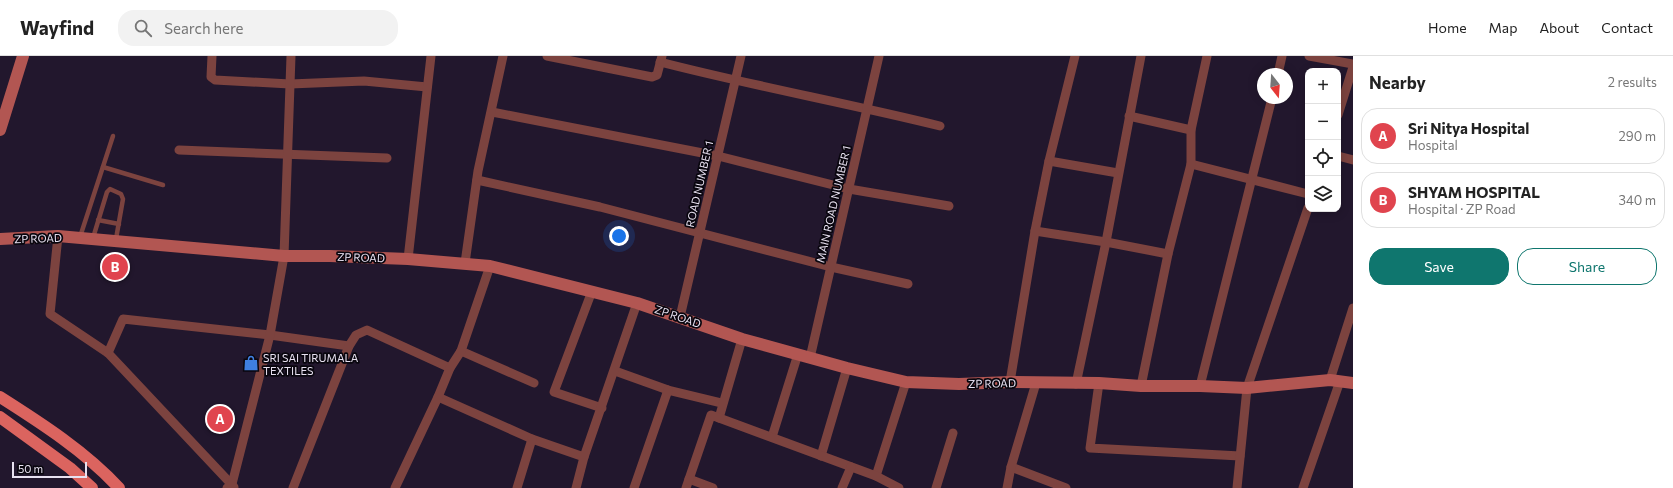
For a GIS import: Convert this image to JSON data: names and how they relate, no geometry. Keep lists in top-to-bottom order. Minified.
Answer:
{"streets":{"street":["ROAD NUMBER 1","MAIN ROAD NUMBER 1","ZP ROAD"]},"crossings":[["ROAD NUMBER 1","ZP ROAD"],["MAIN ROAD NUMBER 1","ZP ROAD"]],"places":{"shop":["SRI SAI TIRUMALA TEXTILES"]},"scale_bar":"50 m","north":"bottom","page":{"header":"Wayfind","search":"Search here","nav":["Home","Map","About","Contact"],"heading":["Nearby","2 results"],"map_buttons":["+","−"],"list":[{"mark":"A","name":"Sri Nitya Hospital","note":"Hospital","value":"290 m"},{"mark":"B","name":"SHYAM HOSPITAL","note":"Hospital · ZP Road","value":"340 m"}],"buttons":["Save","Share"],"pins":["B","A"],"scale":"50 m"}}
